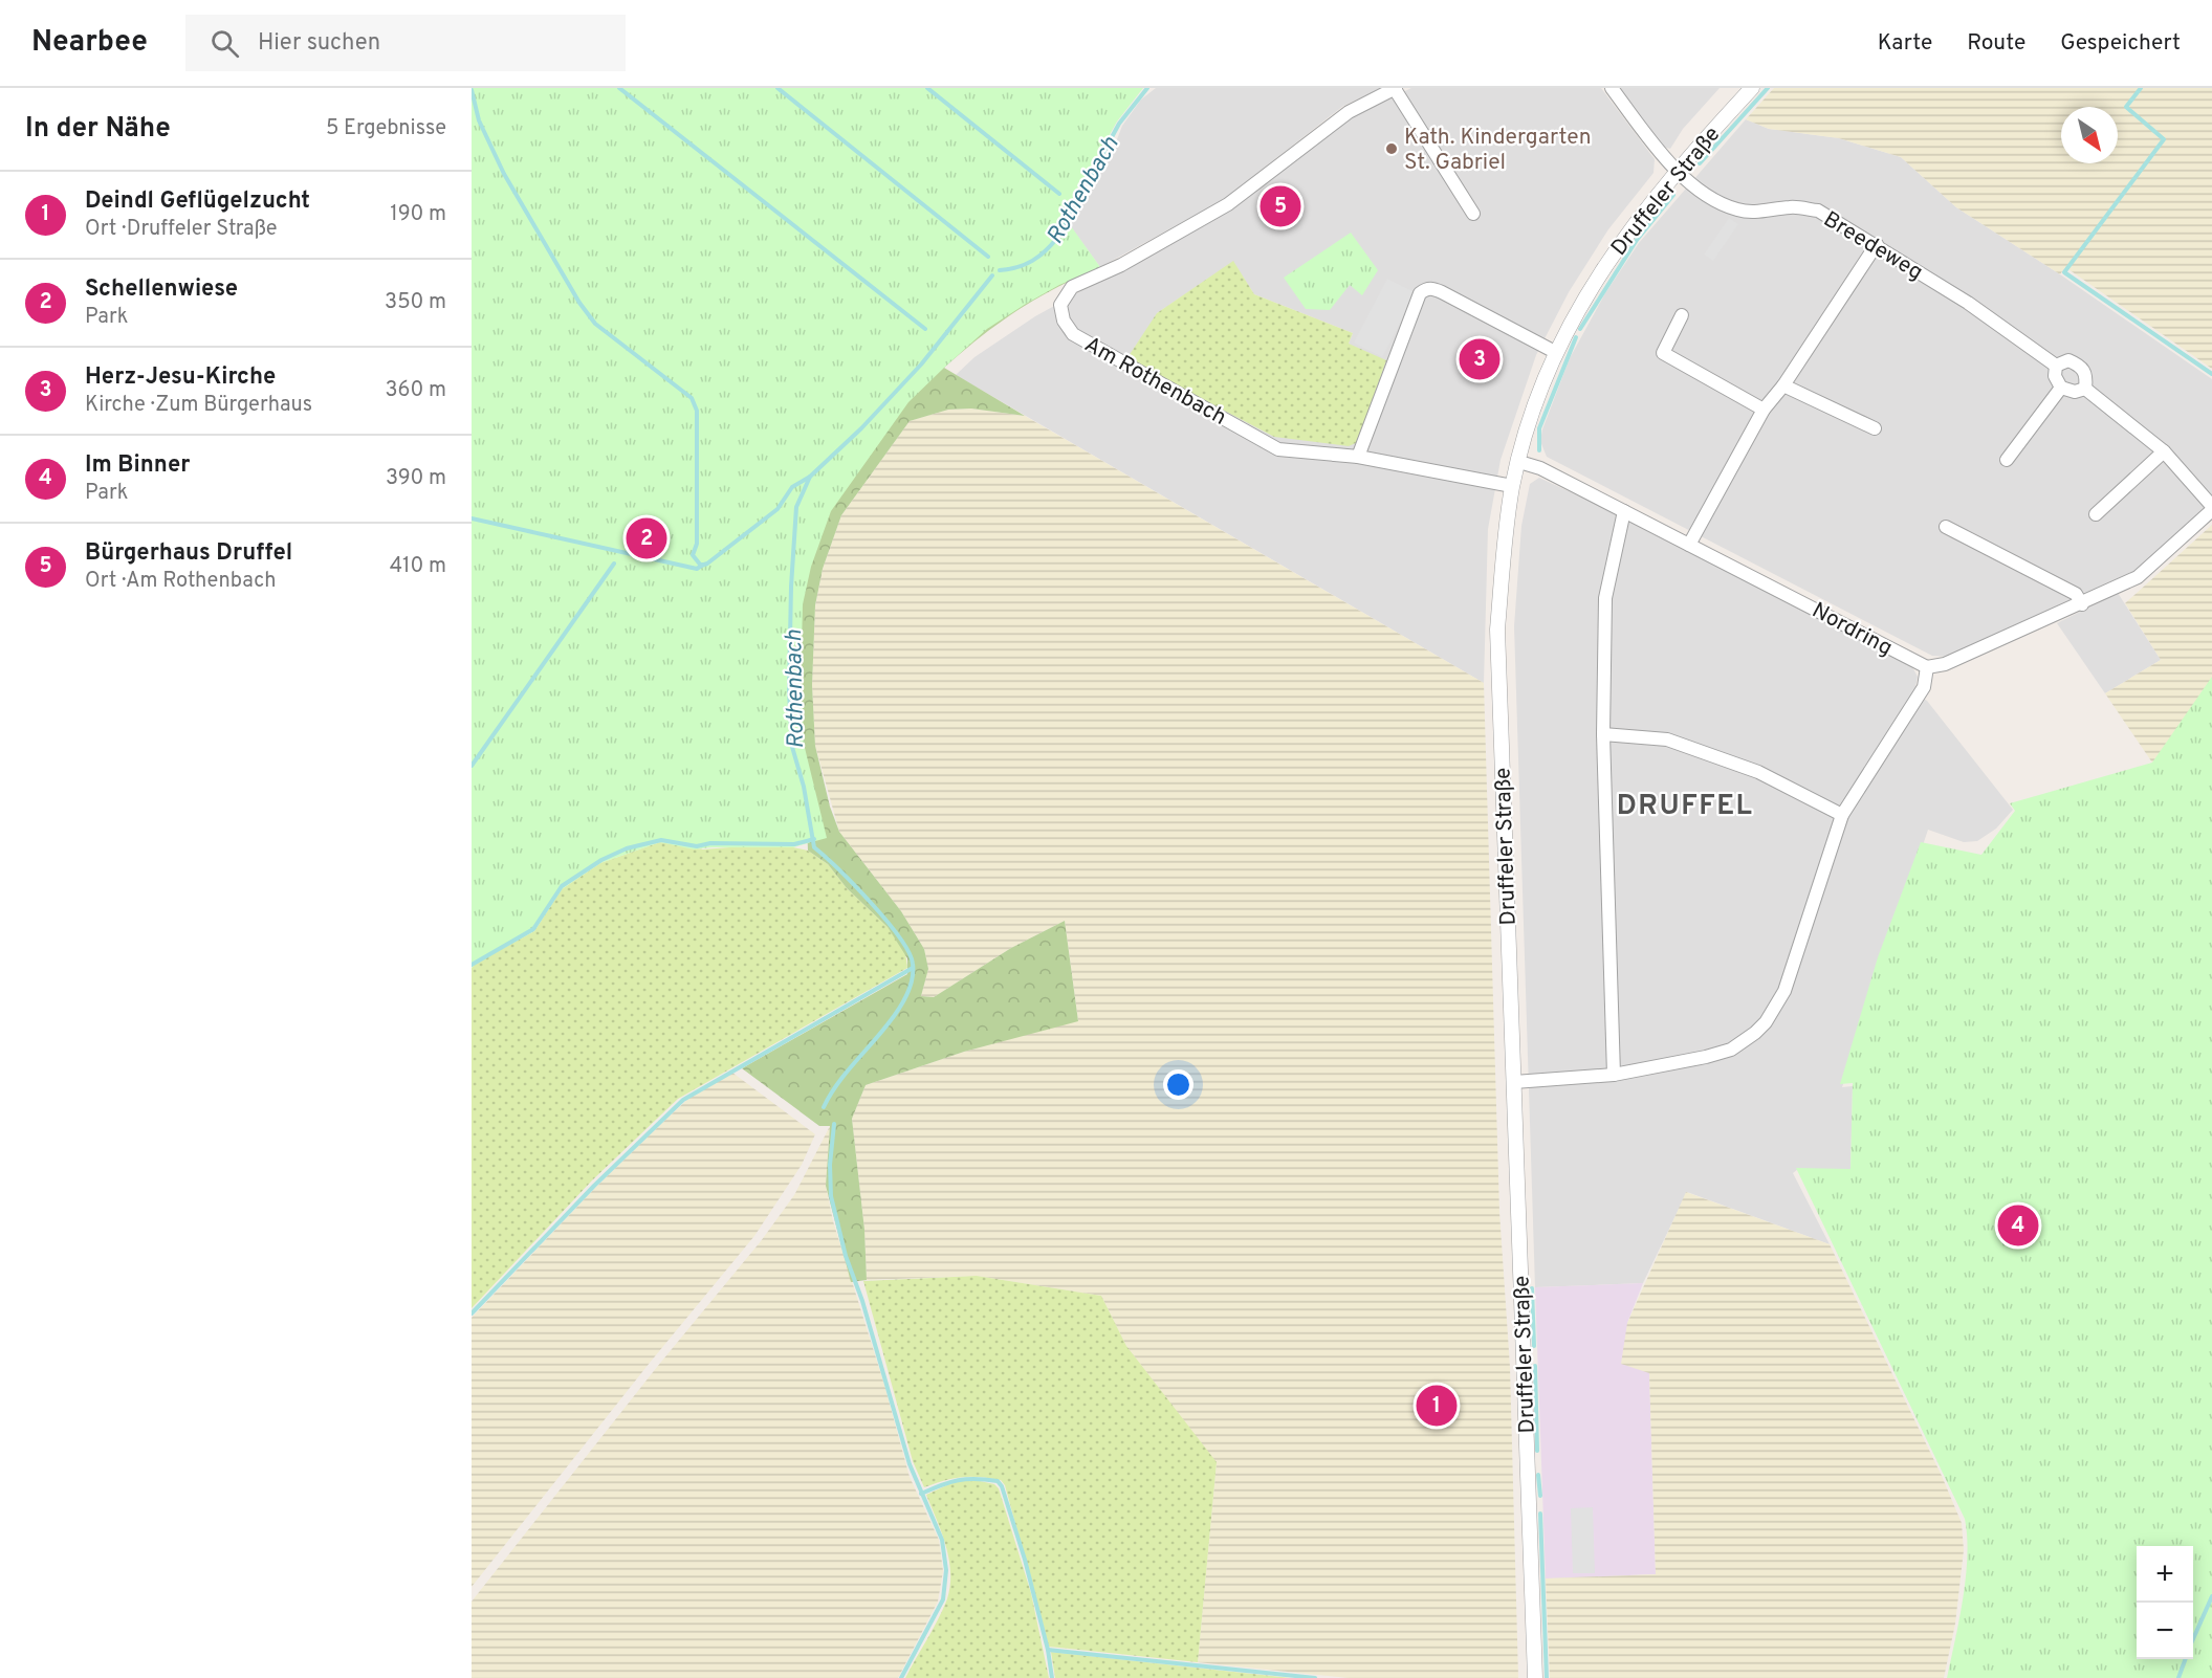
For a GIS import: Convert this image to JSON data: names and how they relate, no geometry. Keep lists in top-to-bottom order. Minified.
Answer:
{"streets":{"street":["Druffeler Straße","Breedeweg","Am Rothenbach","Nordring"]},"crossings":[["Druffeler Straße","Breedeweg"],["Druffeler Straße","Am Rothenbach"],["Druffeler Straße","Nordring"],["Breedeweg","Nordring"]],"districts":["DRUFFEL"],"water":["Rothenbach"],"places":["Kath. Kindergarten St. Gabriel"],"north":"bottom right","page":{"header":"Nearbee","search":"Hier suchen","nav":["Karte","Route","Gespeichert"],"heading":["In der Nähe","5 Ergebnisse"],"list":[{"mark":"1","name":"Deindl Geflügelzucht","note":"Ort · Druffeler Straße","value":"190 m"},{"mark":"2","name":"Schellenwiese","note":"Park","value":"350 m"},{"mark":"3","name":"Herz-Jesu-Kirche","note":"Kirche · Zum Bürgerhaus","value":"360 m"},{"mark":"4","name":"Im Binner","note":"Park","value":"390 m"},{"mark":"5","name":"Bürgerhaus Druffel","note":"Ort · Am Rothenbach","value":"410 m"}],"pins":["5","3","2","4","1"],"map_buttons":["+","−"]}}
